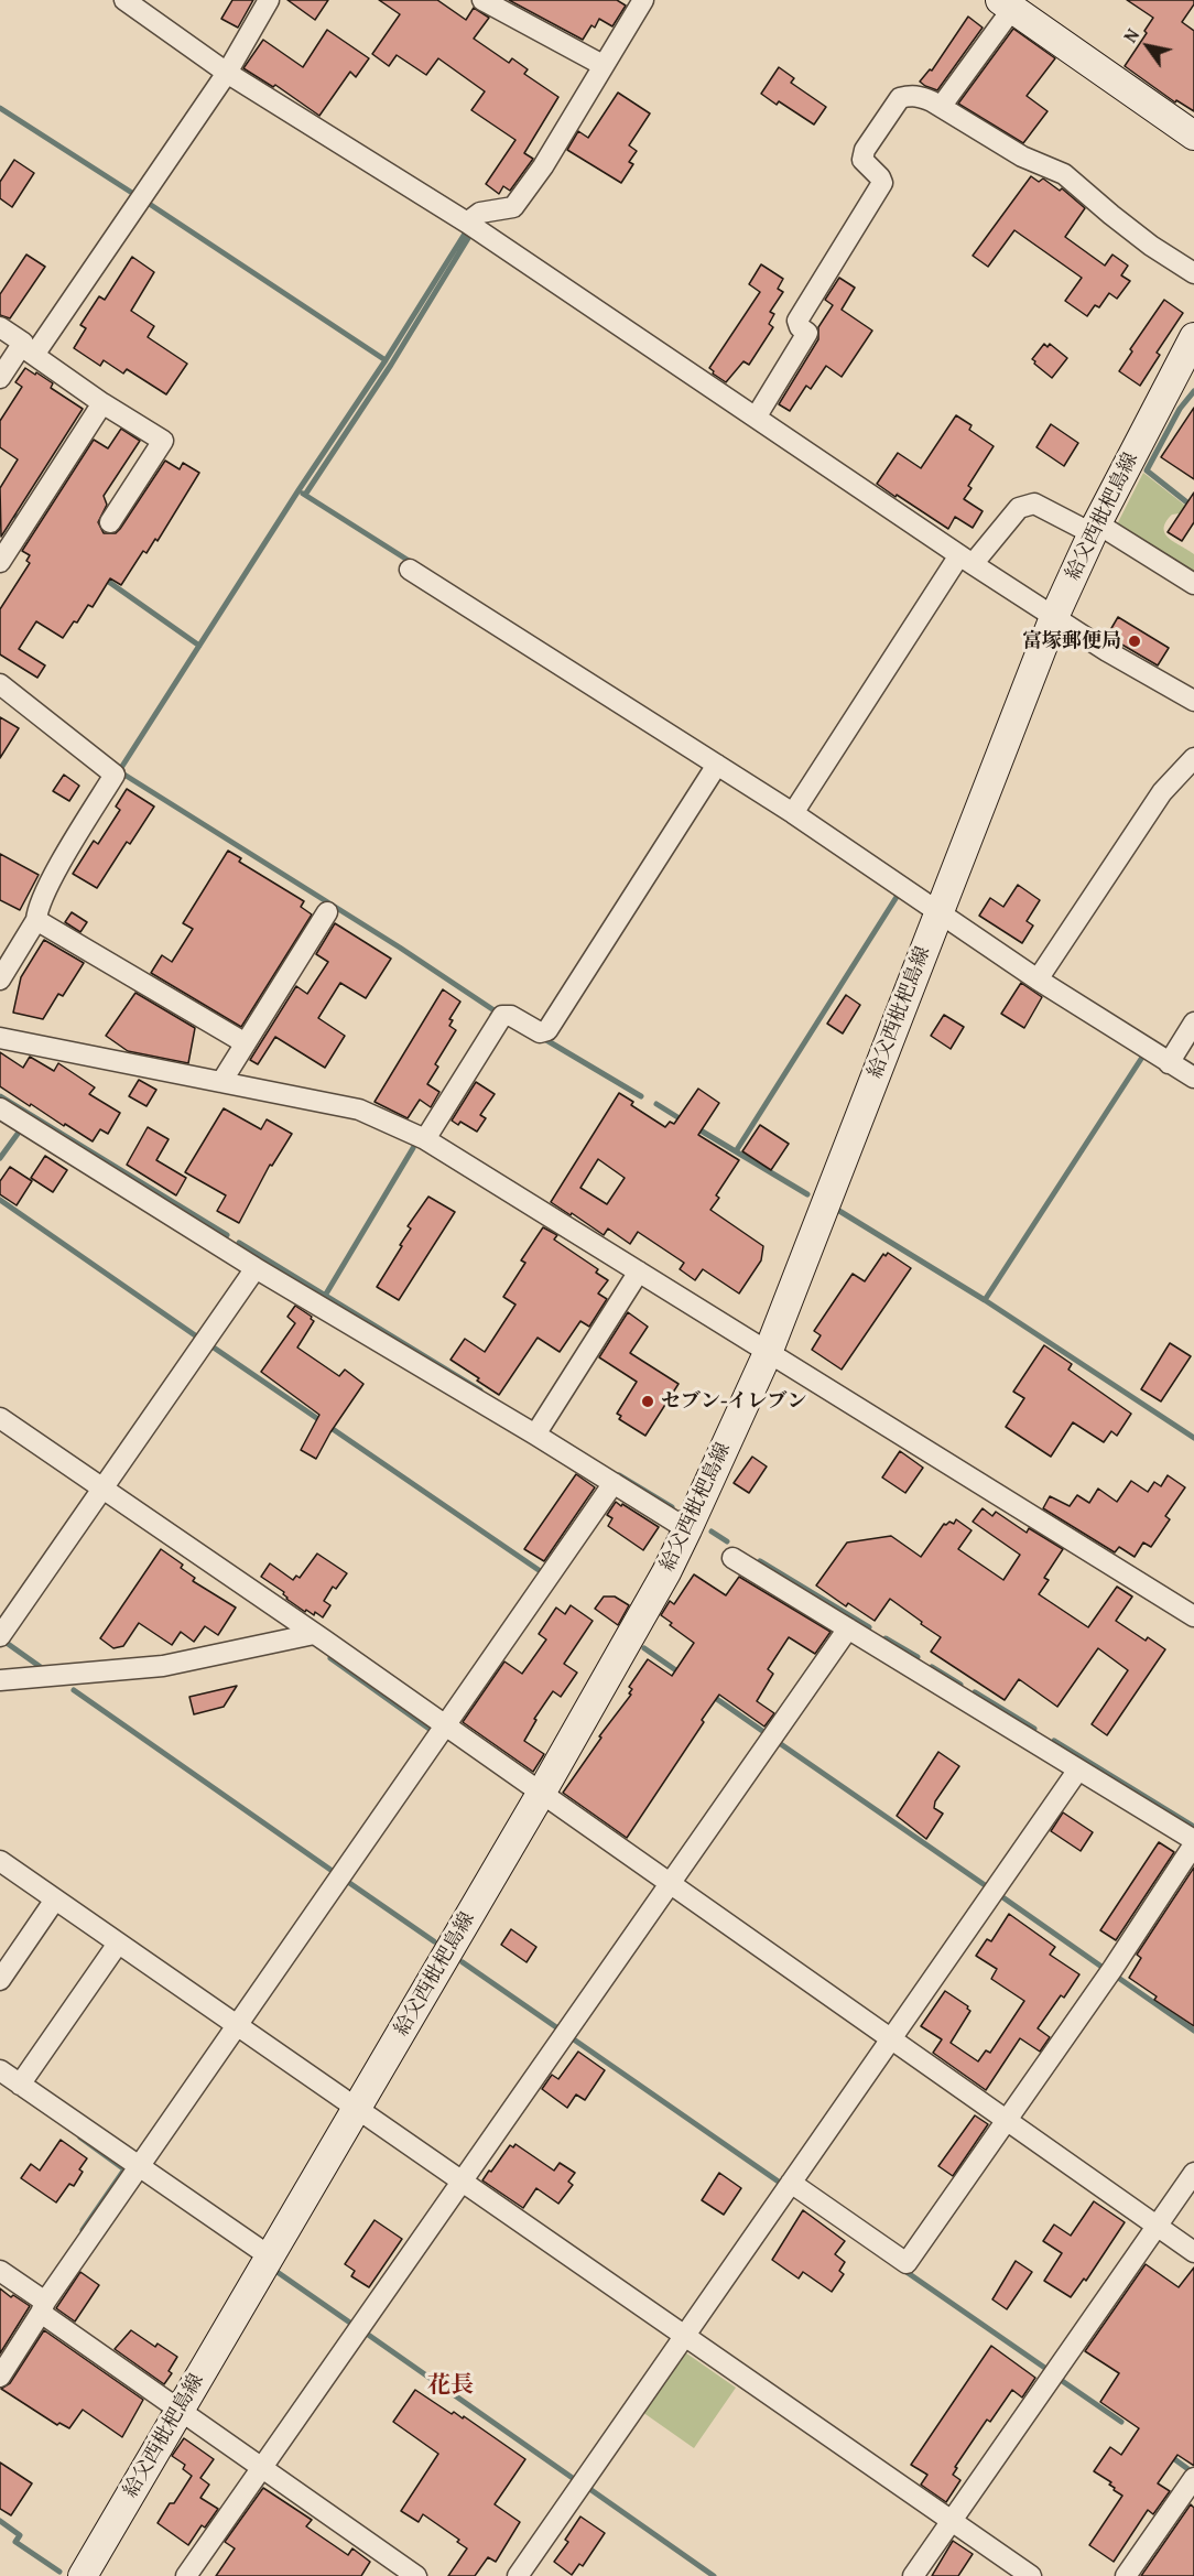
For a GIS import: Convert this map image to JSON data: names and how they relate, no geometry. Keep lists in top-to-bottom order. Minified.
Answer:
{"streets":{"main road":["給父西枇杷島線"]},"districts":["花長"],"places":["富塚郵便局","セブン-イレブン"],"north":"top left"}
